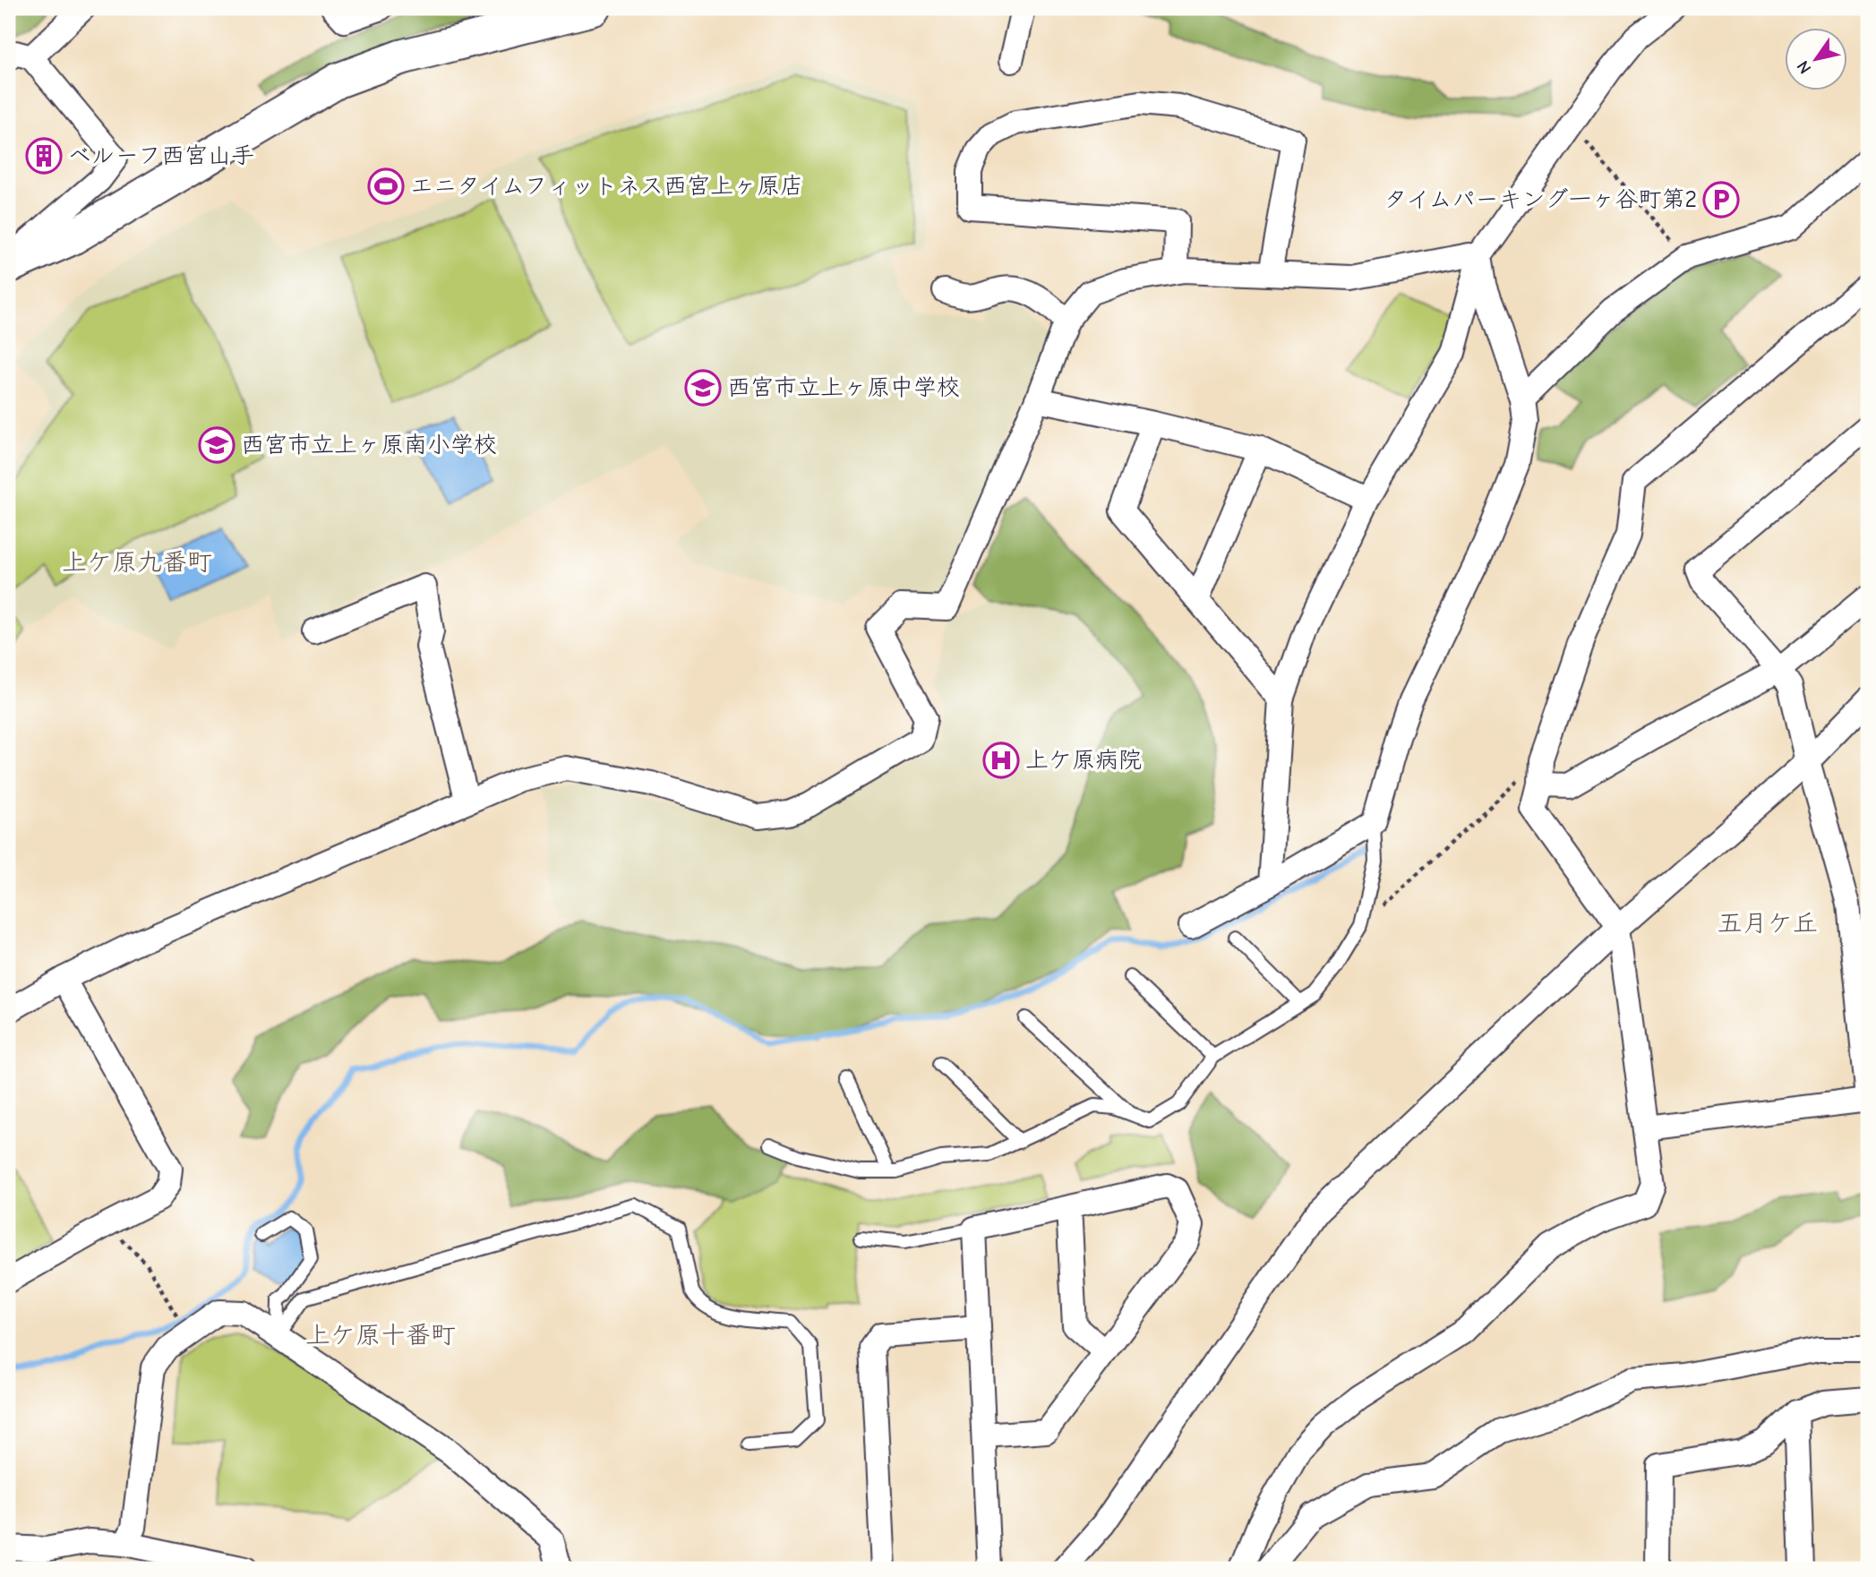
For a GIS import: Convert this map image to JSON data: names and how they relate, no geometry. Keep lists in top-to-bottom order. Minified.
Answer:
{"districts":["上ケ原九番町","五月ケ丘","上ケ原十番町"],"places":{"building":["ベルーフ西宮山手"],"sports":["エニタイムフィットネス西宮上ヶ原店"],"parking":["タイムパーキング一ヶ谷町第2"],"school or university":["西宮市立上ヶ原中学校","西宮市立上ヶ原南小学校"],"hospital":["上ケ原病院"]},"north":"bottom left"}
